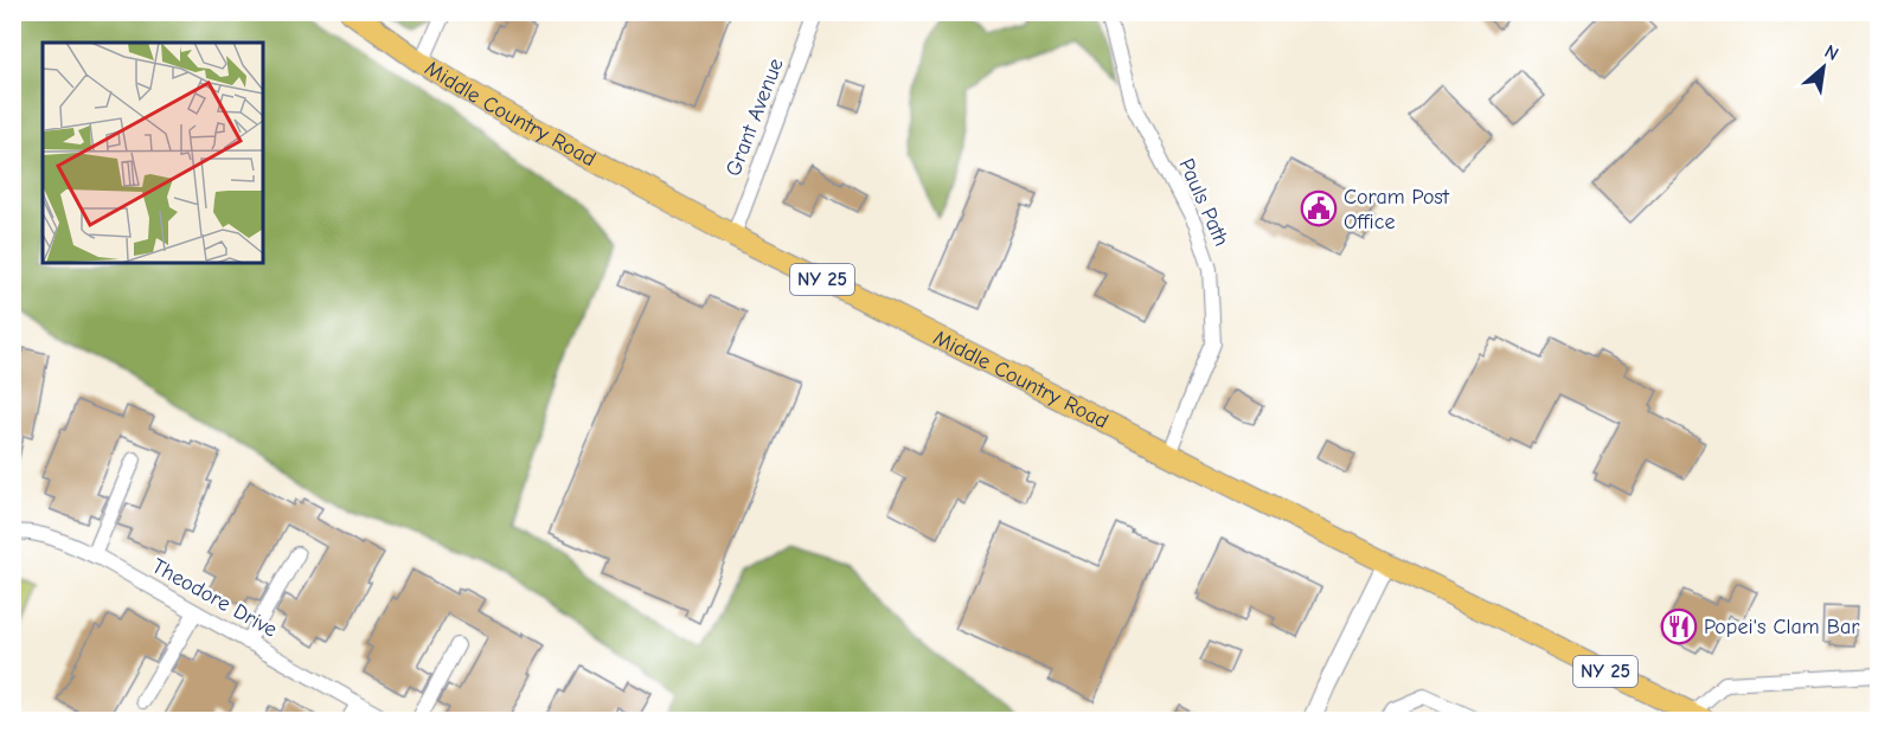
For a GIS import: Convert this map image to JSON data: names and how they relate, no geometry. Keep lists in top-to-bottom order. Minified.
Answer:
{"streets":{"main road":["Middle Country Road","NY 25"],"street":["Grant Avenue","Pauls Path","Theodore Drive"]},"crossings":[["Middle Country Road","Grant Avenue"],["Middle Country Road","Pauls Path"]],"places":{"public building":["Coram Post Office"],"restaurant":["Popei's Clam Bar"]},"north":"top right"}
